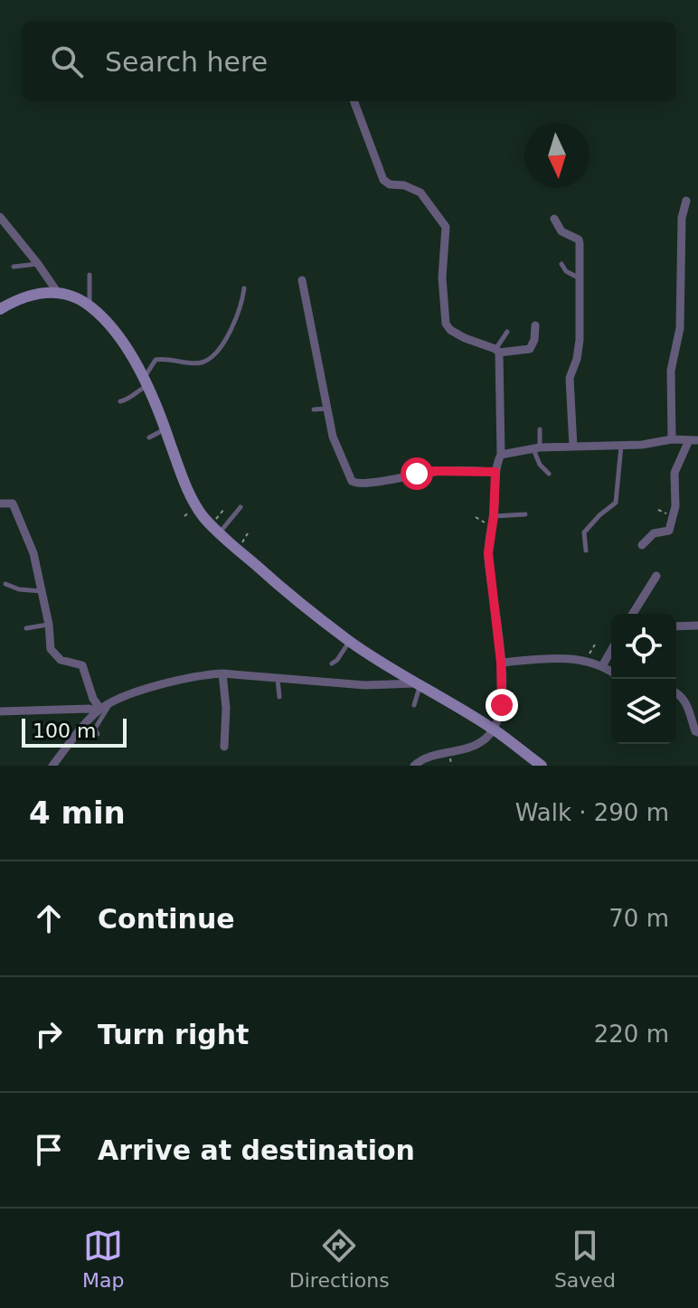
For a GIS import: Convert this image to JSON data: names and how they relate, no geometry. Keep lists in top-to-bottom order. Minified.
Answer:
{"scale_bar":"100 m","north":"bottom","page":{"search":"Search here","scale":"100 m","heading":["4 min","Walk · 290 m"],"list":[["Continue","70 m"],["Turn right","220 m"],"Arrive at destination"],"nav":["Map","Directions","Saved"]}}
